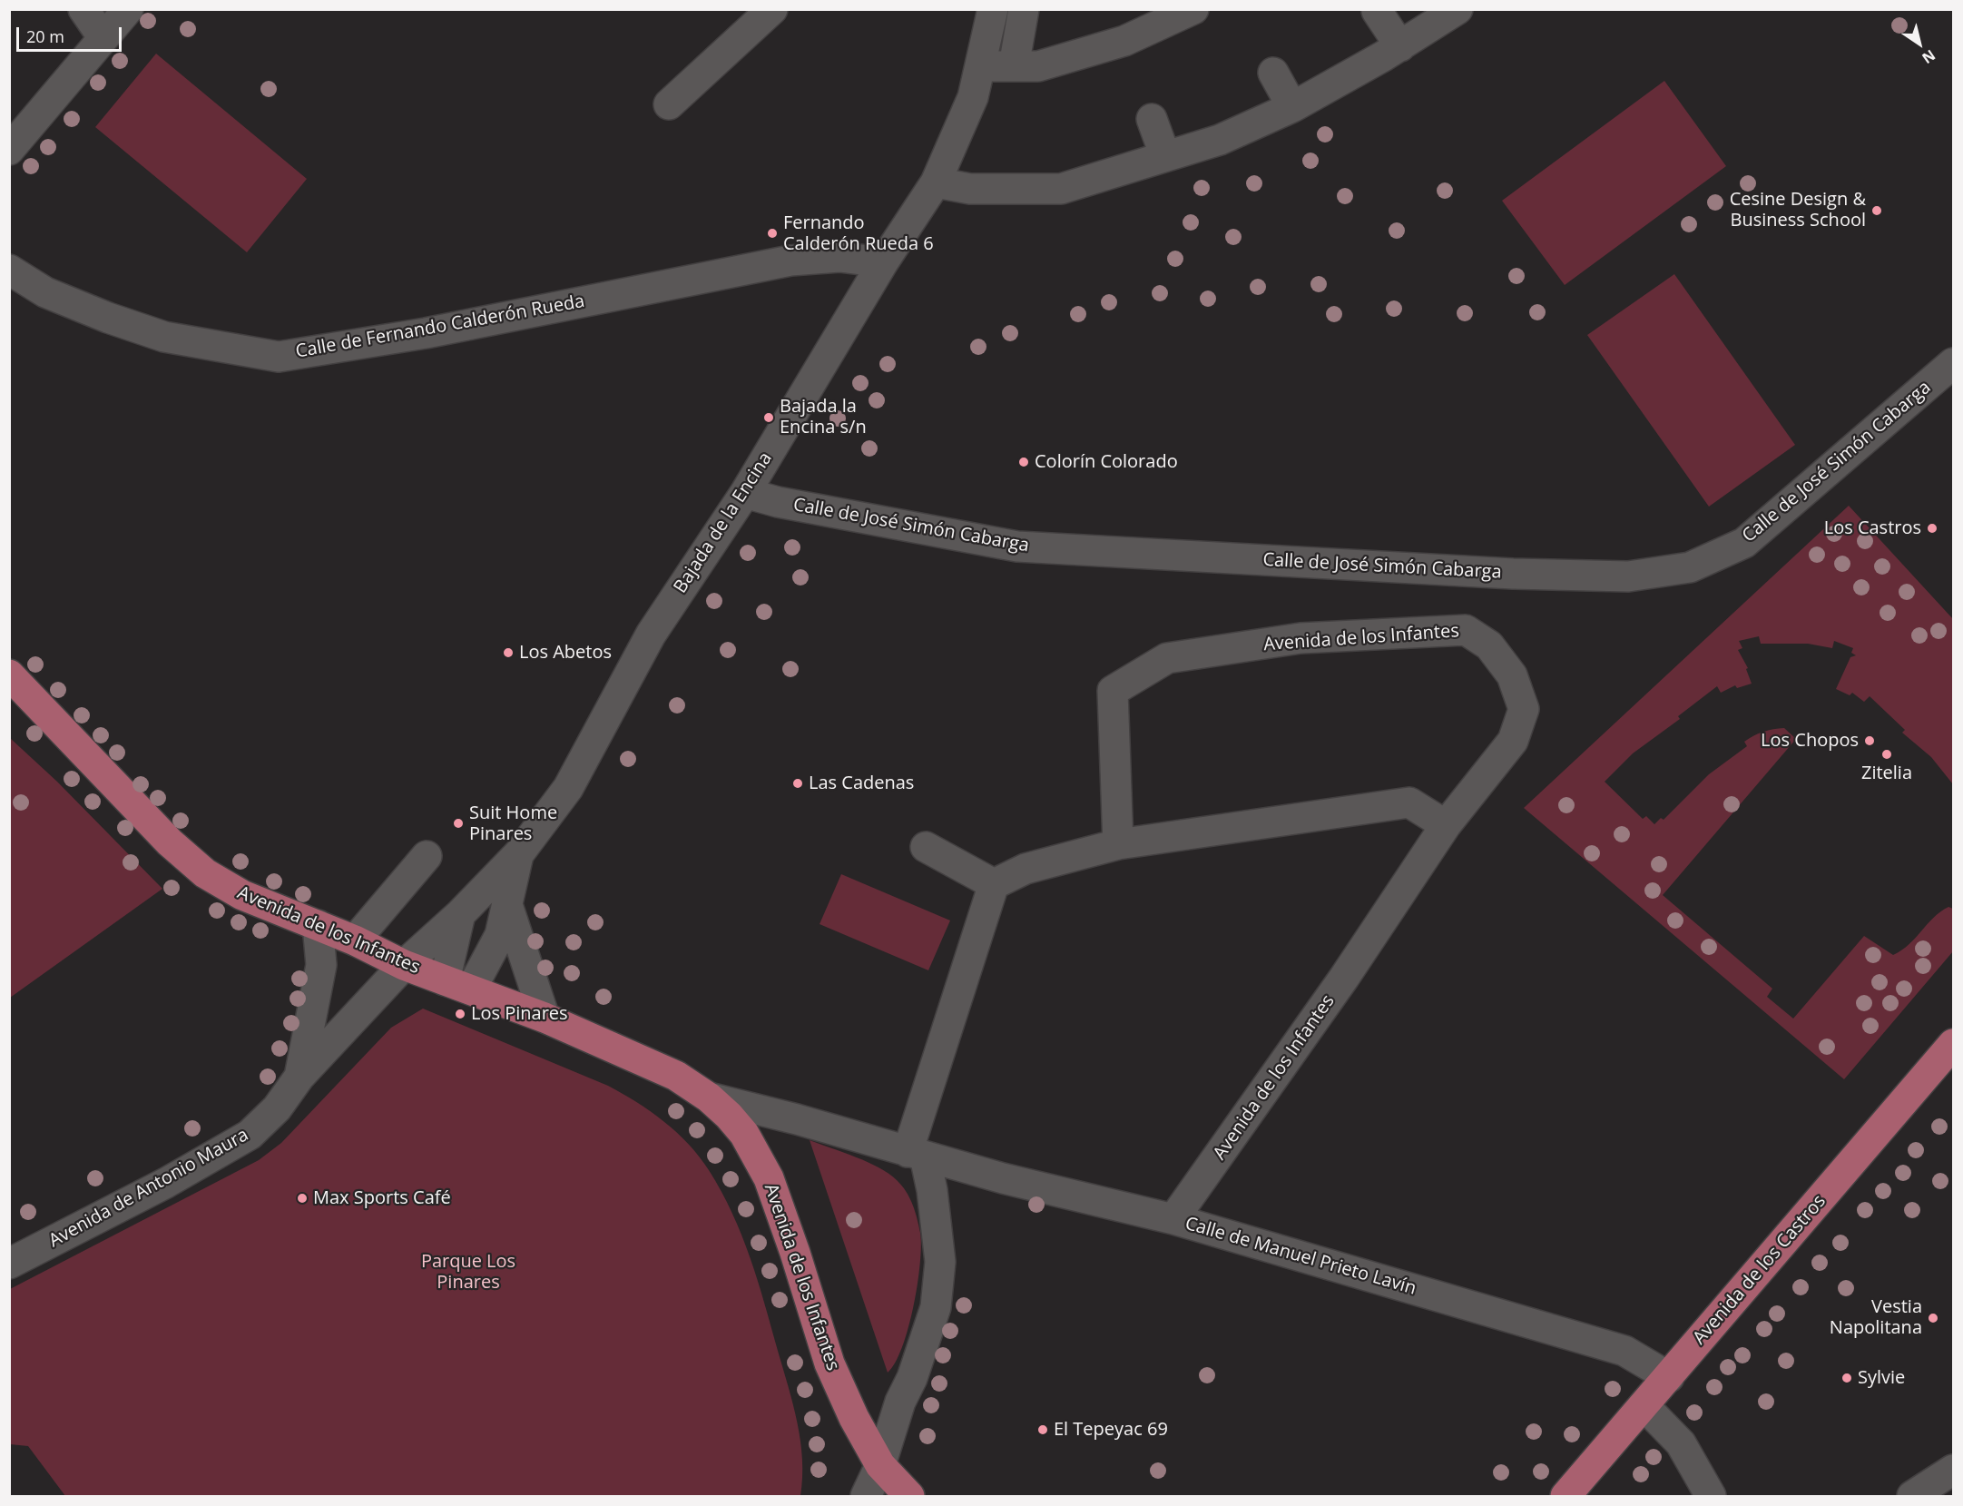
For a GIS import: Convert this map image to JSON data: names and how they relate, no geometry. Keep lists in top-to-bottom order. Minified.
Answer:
{"streets":{"main road":["Avenida de los Infantes","Avenida de los Castros"],"street":["Calle de Fernando Calderón Rueda","Calle de José Simón Cabarga","Bajada de la Encina","Avenida de Antonio Maura","Calle de Manuel Prieto Lavín"]},"crossings":[["Calle de Fernando Calderón Rueda","Bajada de la Encina"],["Calle de José Simón Cabarga","Bajada de la Encina"],["Bajada de la Encina","Avenida de los Infantes"],["Bajada de la Encina","Avenida de Antonio Maura"],["Avenida de los Infantes","Avenida de Antonio Maura"],["Avenida de los Infantes","Calle de Manuel Prieto Lavín"],["Calle de Manuel Prieto Lavín","Avenida de los Castros"]],"parks":["Parque Los Pinares"],"places":["Cesine Design & Business School","Fernando Calderón Rueda 6","Bajada la Encina s/n","Colorín Colorado","Los Castros","Los Abetos","Los Chopos","Zitelia","Las Cadenas","Suit Home Pinares","Los Pinares","Max Sports Café","Vestia Napolitana","Sylvie","El Tepeyac 69"],"scale_bar":"20 m","north":"bottom right"}
